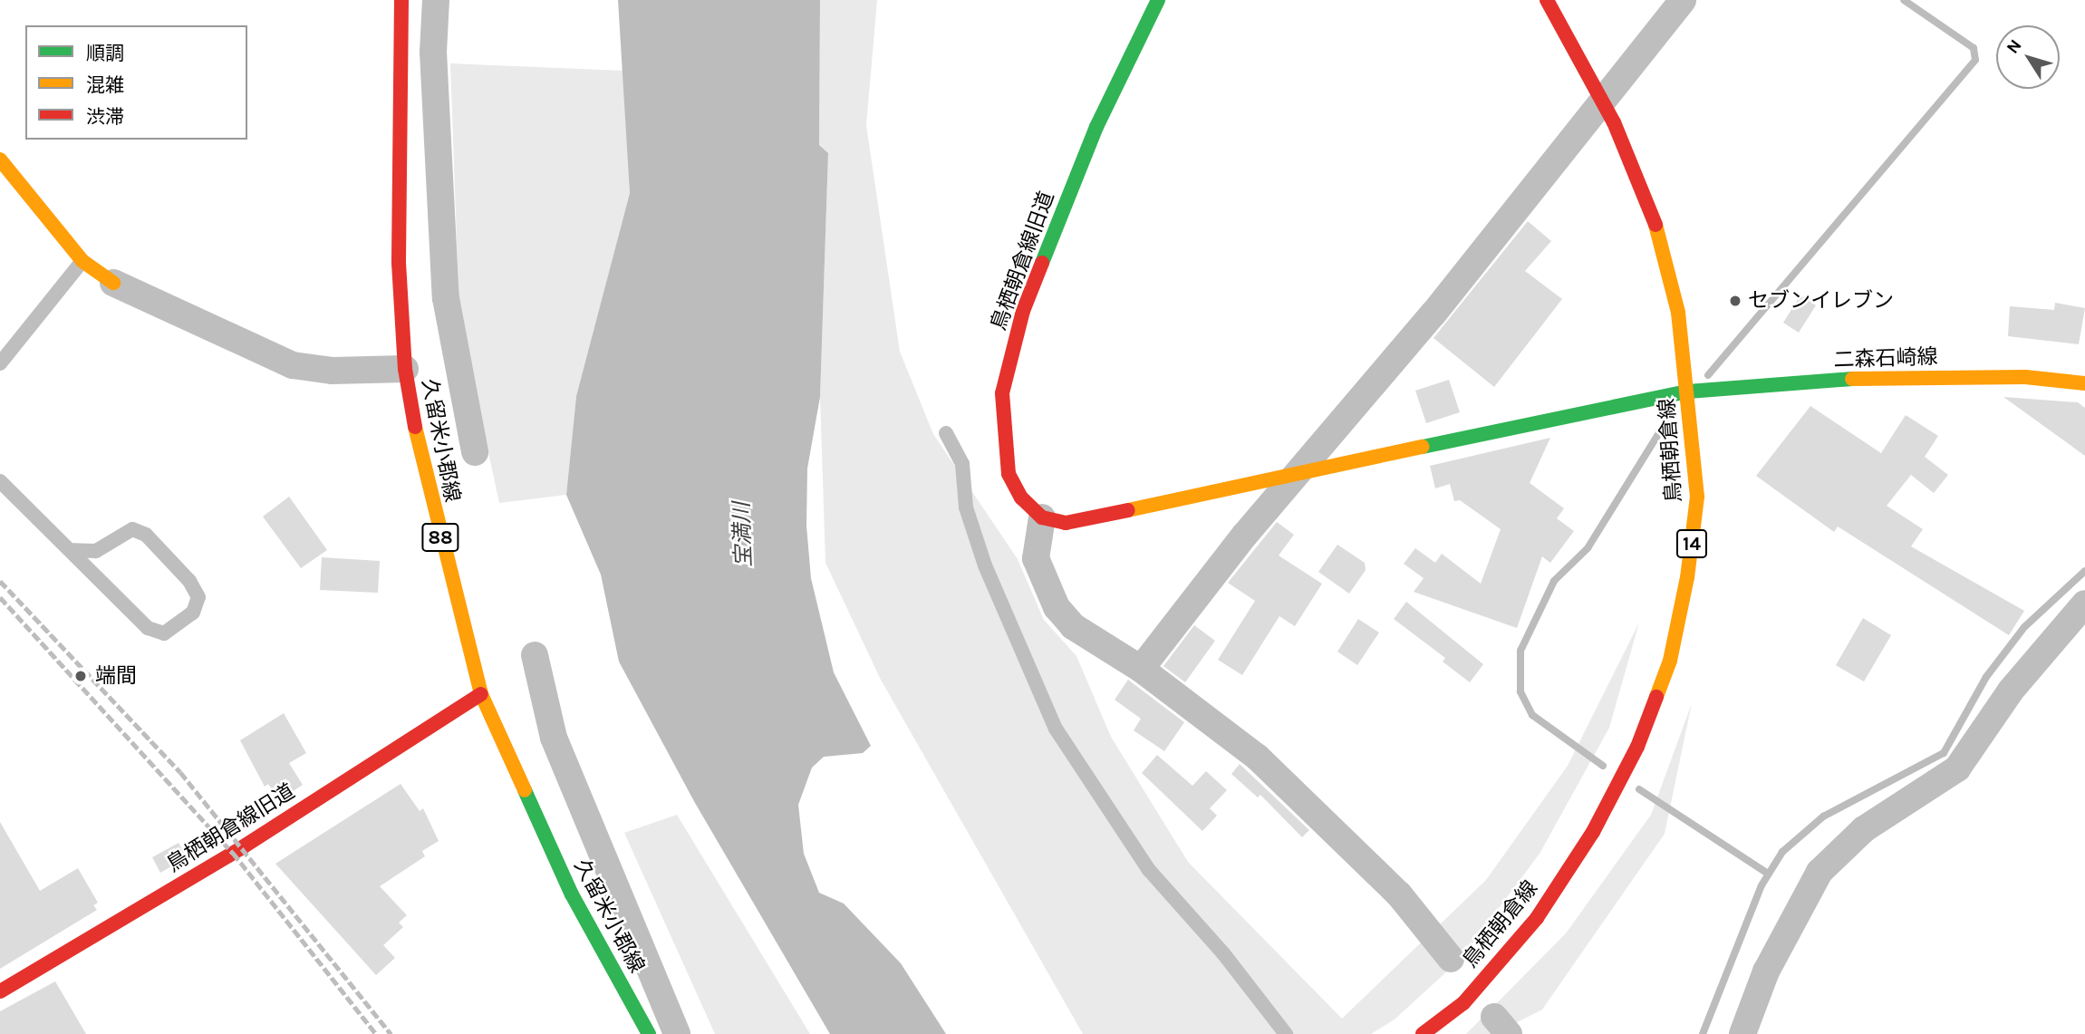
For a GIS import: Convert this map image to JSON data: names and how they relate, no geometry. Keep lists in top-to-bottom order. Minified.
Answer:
{"streets":{"main road":["鳥栖朝倉線旧道","二森石崎線","久留米小郡線","鳥栖朝倉線","88","14"]},"crossings":[["鳥栖朝倉線旧道","二森石崎線"],["鳥栖朝倉線旧道","久留米小郡線"],["二森石崎線","鳥栖朝倉線"]],"water":["宝満川"],"places":["セブンイレブン","端間"],"legend":["順調","混雑","渋滞"],"north":"top left"}
